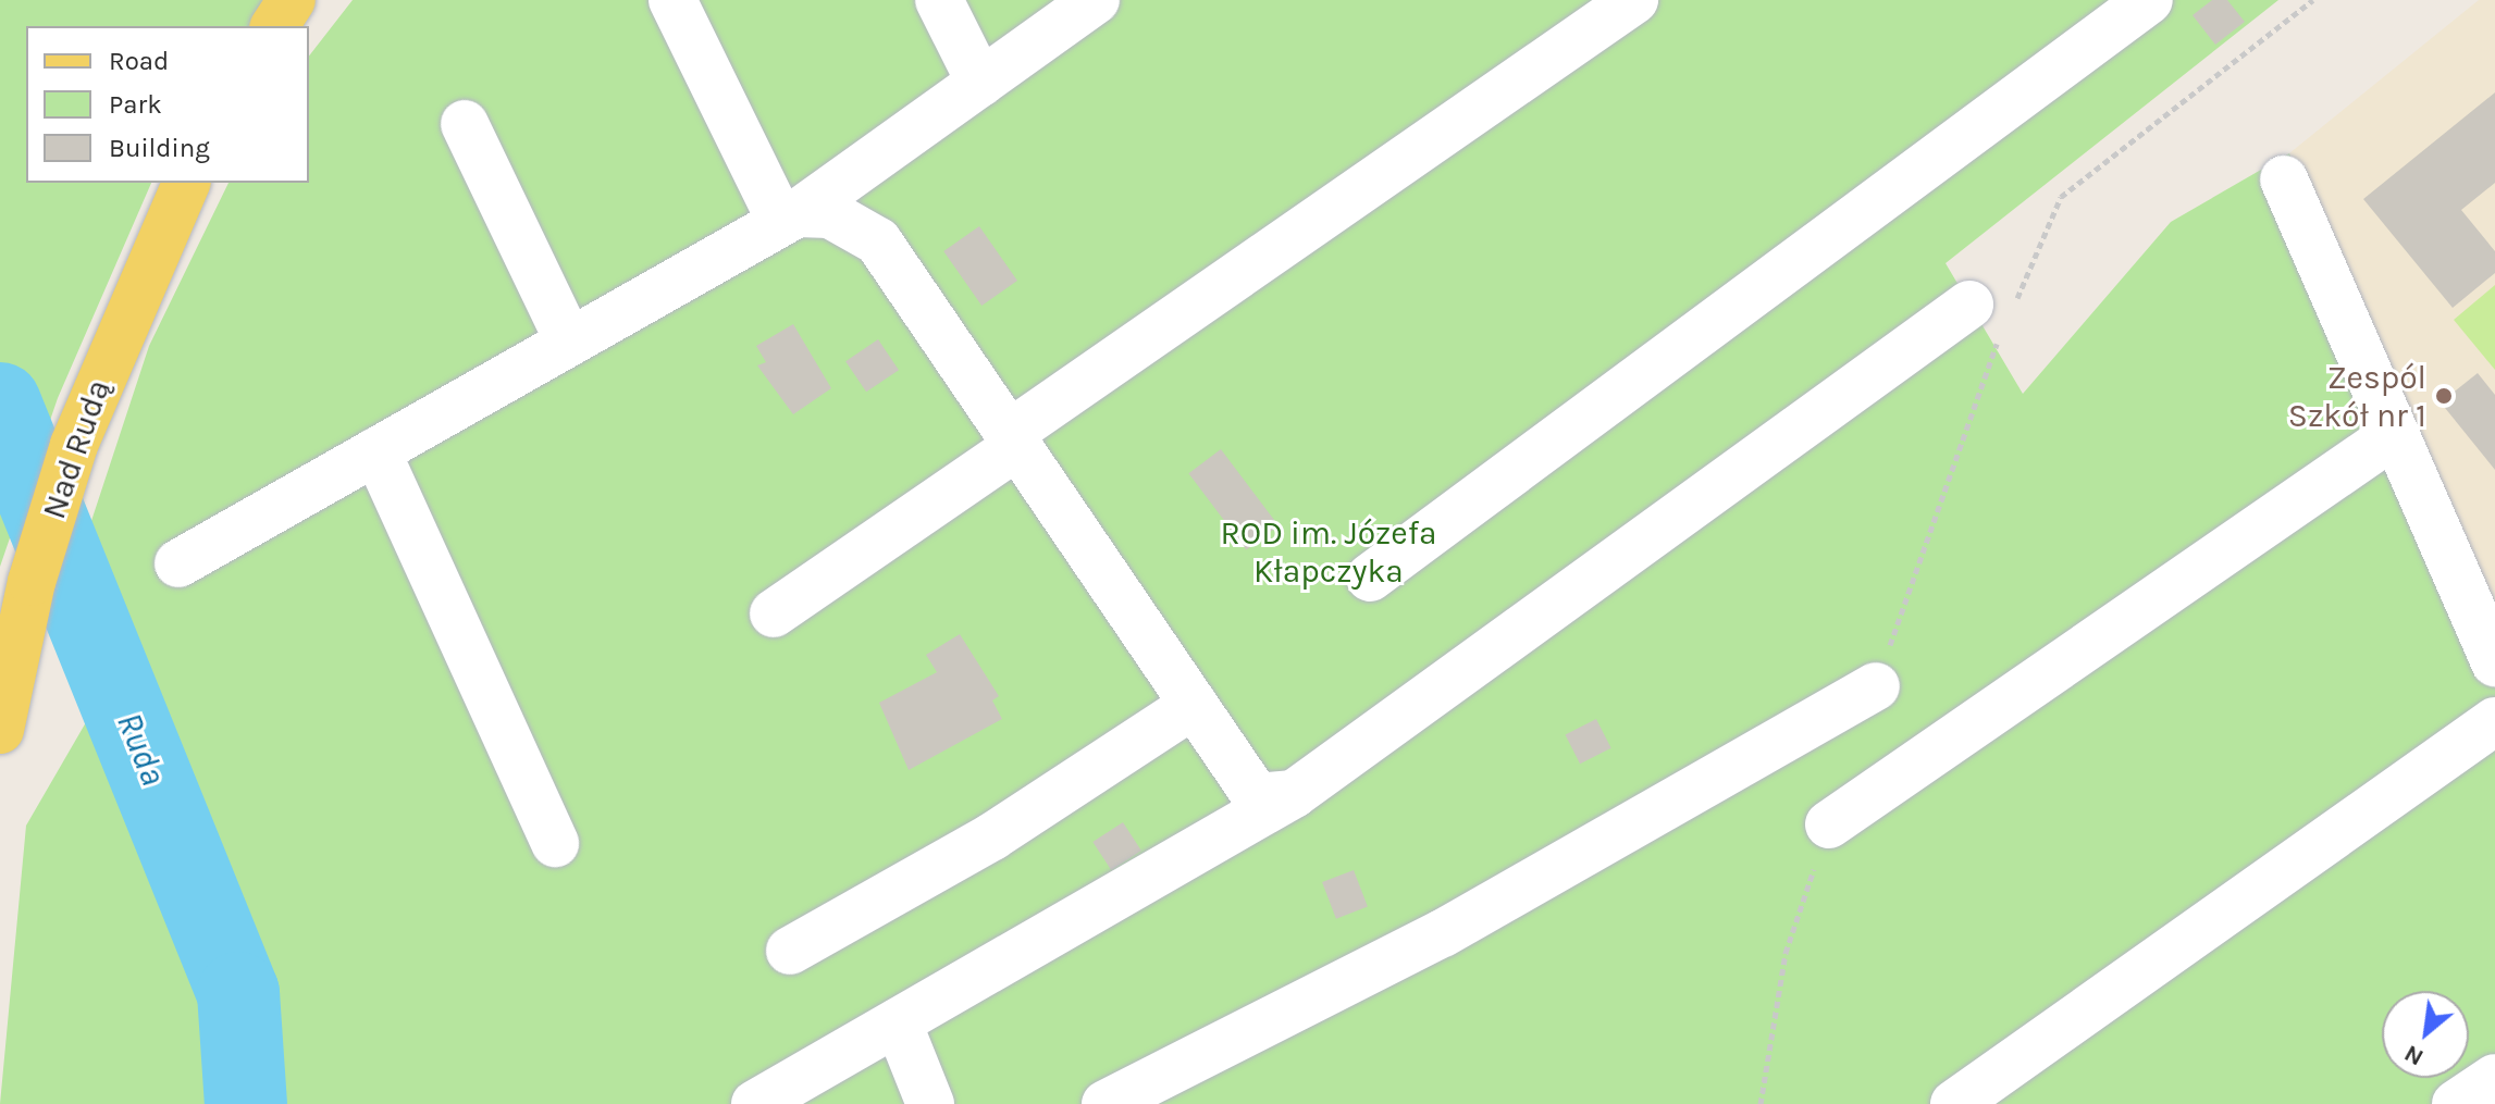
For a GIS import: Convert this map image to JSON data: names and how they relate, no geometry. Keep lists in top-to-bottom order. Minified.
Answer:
{"streets":{"main road":["Nad Rudą"]},"water":["Ruda"],"parks":["ROD im. Józefa Kłapczyka"],"places":["Zespól Szkół nr 1"],"legend":["Road","Park","Building"],"north":"bottom left"}
